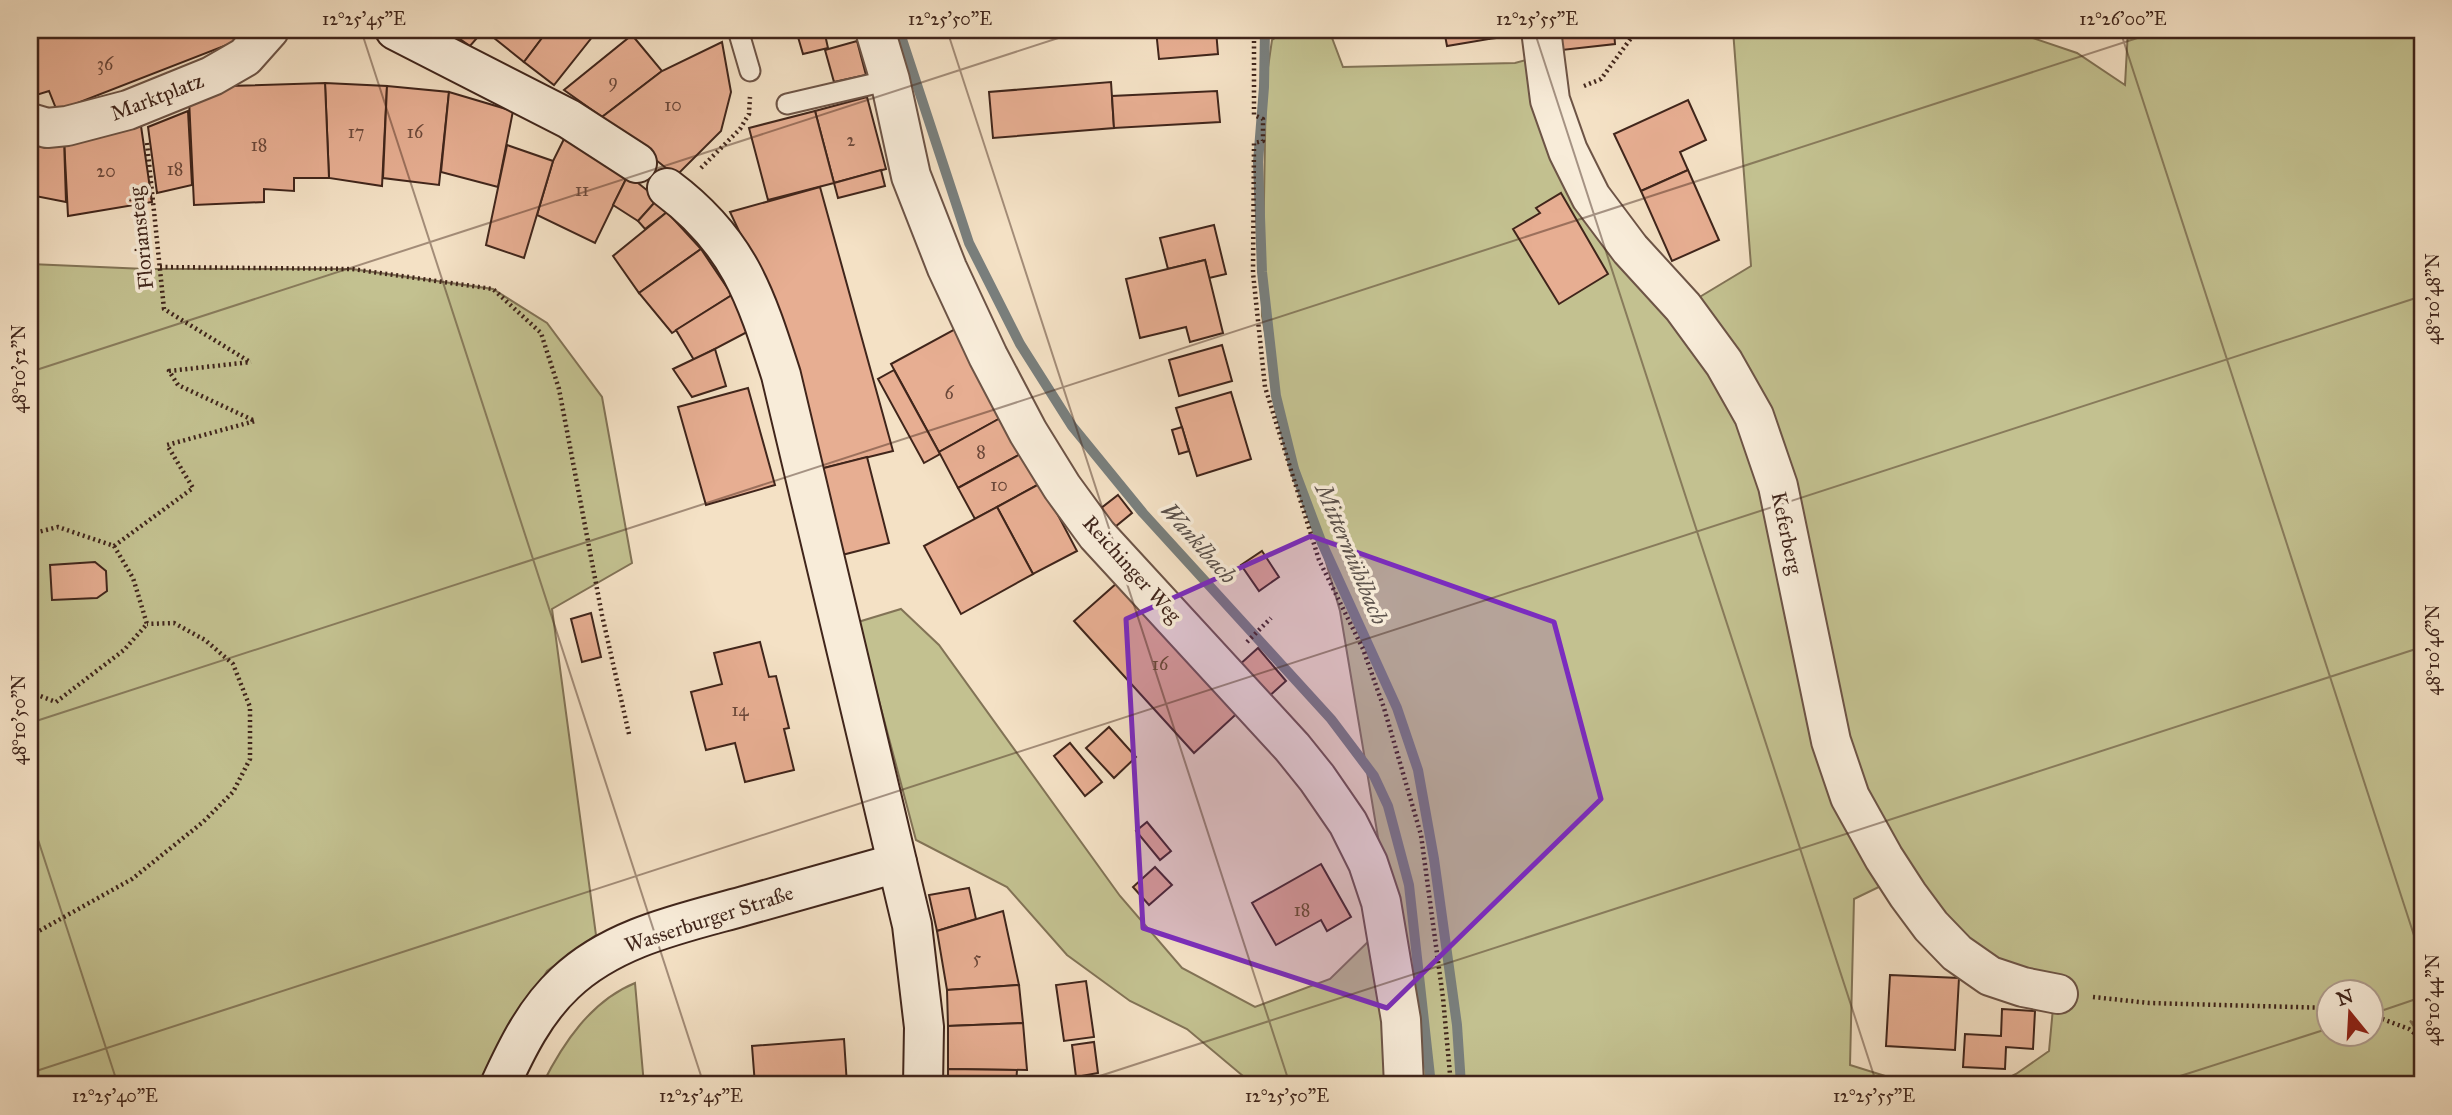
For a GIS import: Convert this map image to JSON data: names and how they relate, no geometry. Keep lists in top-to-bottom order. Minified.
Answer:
{"streets":{"street":["Marktplatz","Keferberg","Reichinger Weg","Wasserburger Straße"],"path":["Floriansteig"]},"crossings":[["Marktplatz","Floriansteig"]],"water":["Wanklbach","Mittermühlbach"],"house_numbers":["36","9","10","17","16","2","18","18","20","11","6","8","10","16","14","18","5"],"north":"top","coordinates":["12°25'45\"E","12°25'50\"E","12°25'55\"E","12°26'00\"E","48°10'48\"N","48°10'52\"N","48°10'46\"N","48°10'50\"N","48°10'44\"N","12°25'40\"E"]}
